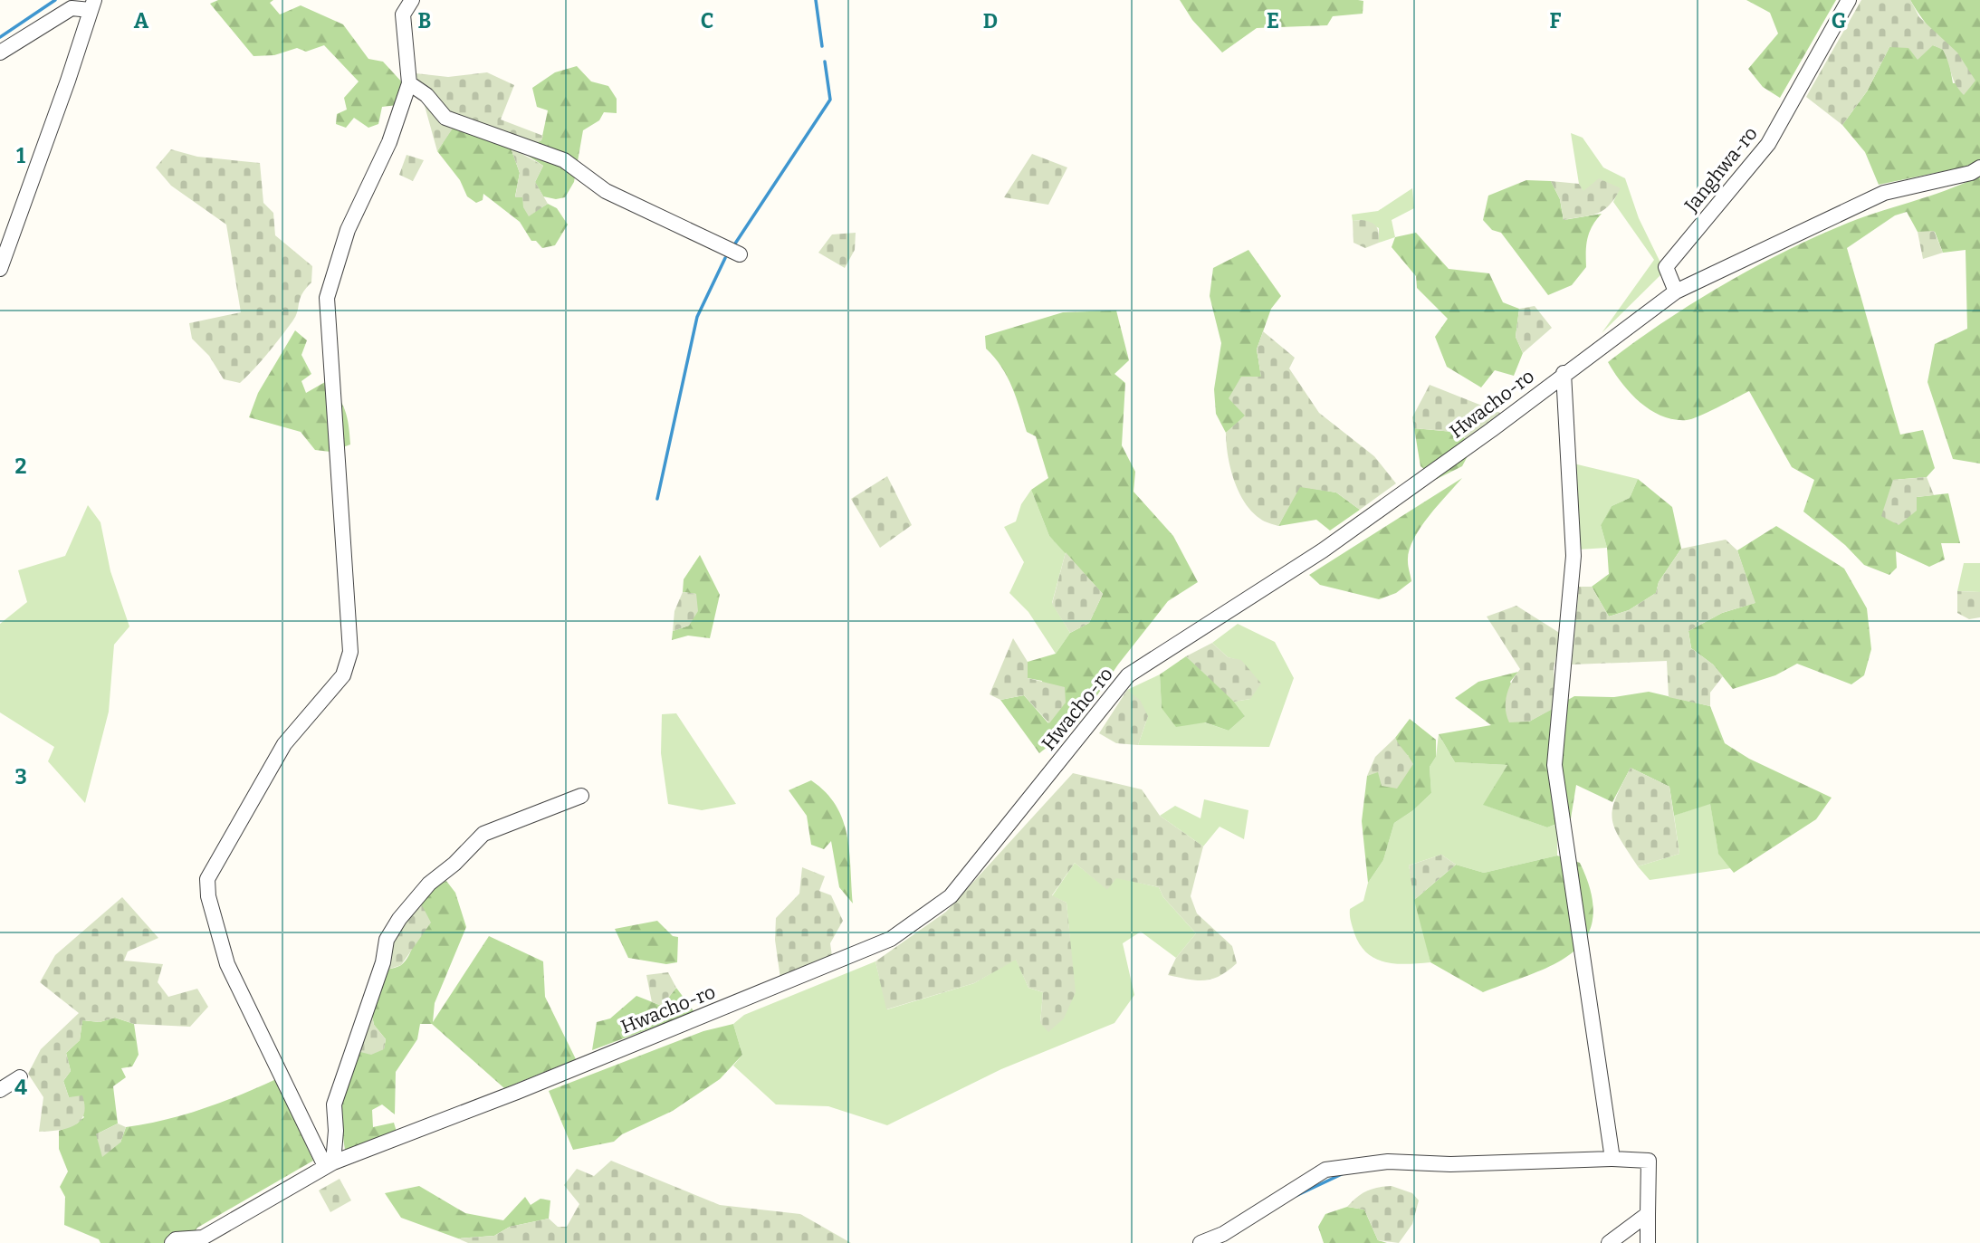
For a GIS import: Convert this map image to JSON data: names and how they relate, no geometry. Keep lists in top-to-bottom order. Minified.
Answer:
{"streets":{"street":["Janghwa-ro","Hwacho-ro"]},"crossings":[["Janghwa-ro","Hwacho-ro"]],"grid":{"columns":["A","B","C","D","E","F","G"],"rows":["1","2","3","4"]}}
